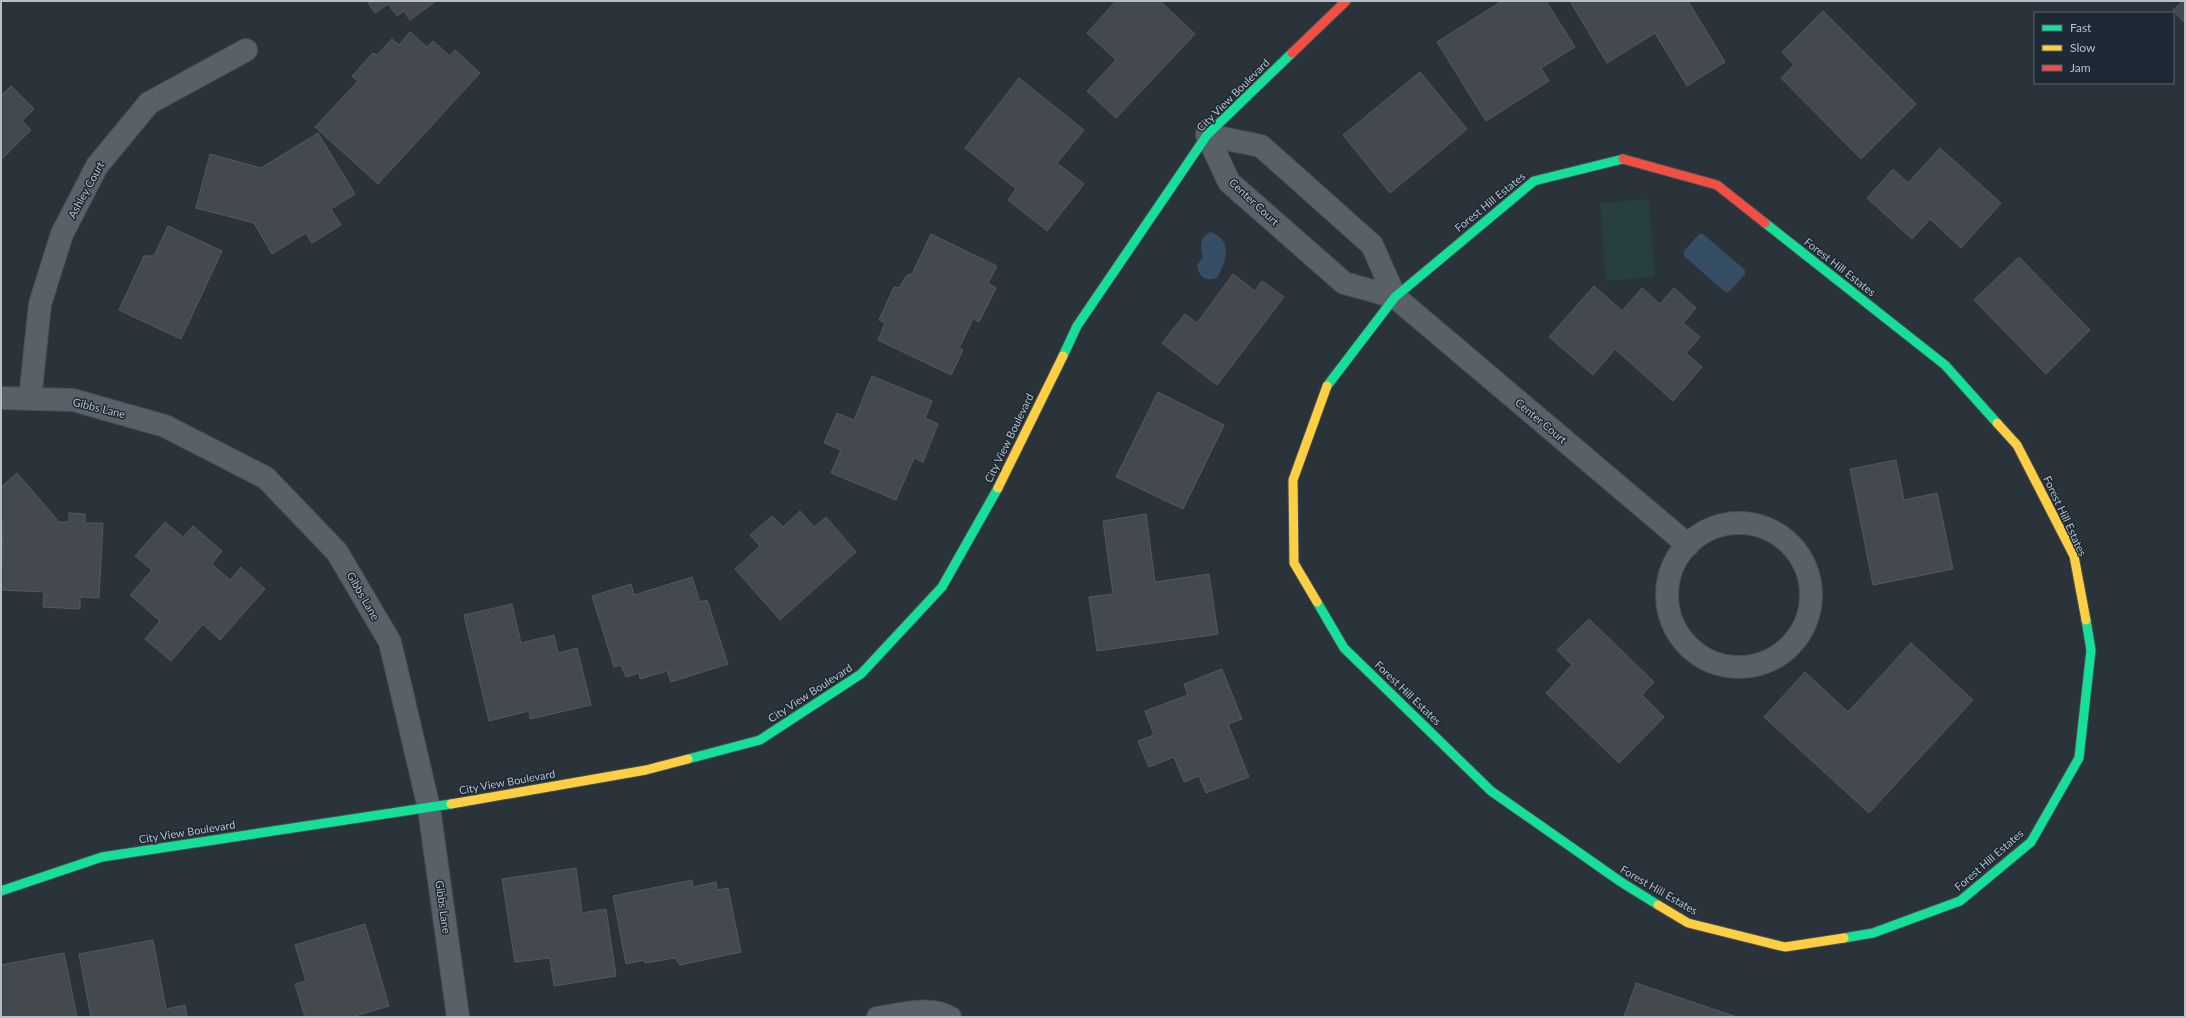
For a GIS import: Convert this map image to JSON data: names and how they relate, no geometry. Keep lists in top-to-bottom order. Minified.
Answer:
{"streets":{"street":["City View Boulevard","Ashley Court","Center Court","Forest Hill Estates","Gibbs Lane"]},"crossings":[["City View Boulevard","Center Court"],["City View Boulevard","Gibbs Lane"],["Ashley Court","Gibbs Lane"],["Center Court","Forest Hill Estates"]],"legend":["Fast","Slow","Jam"]}
